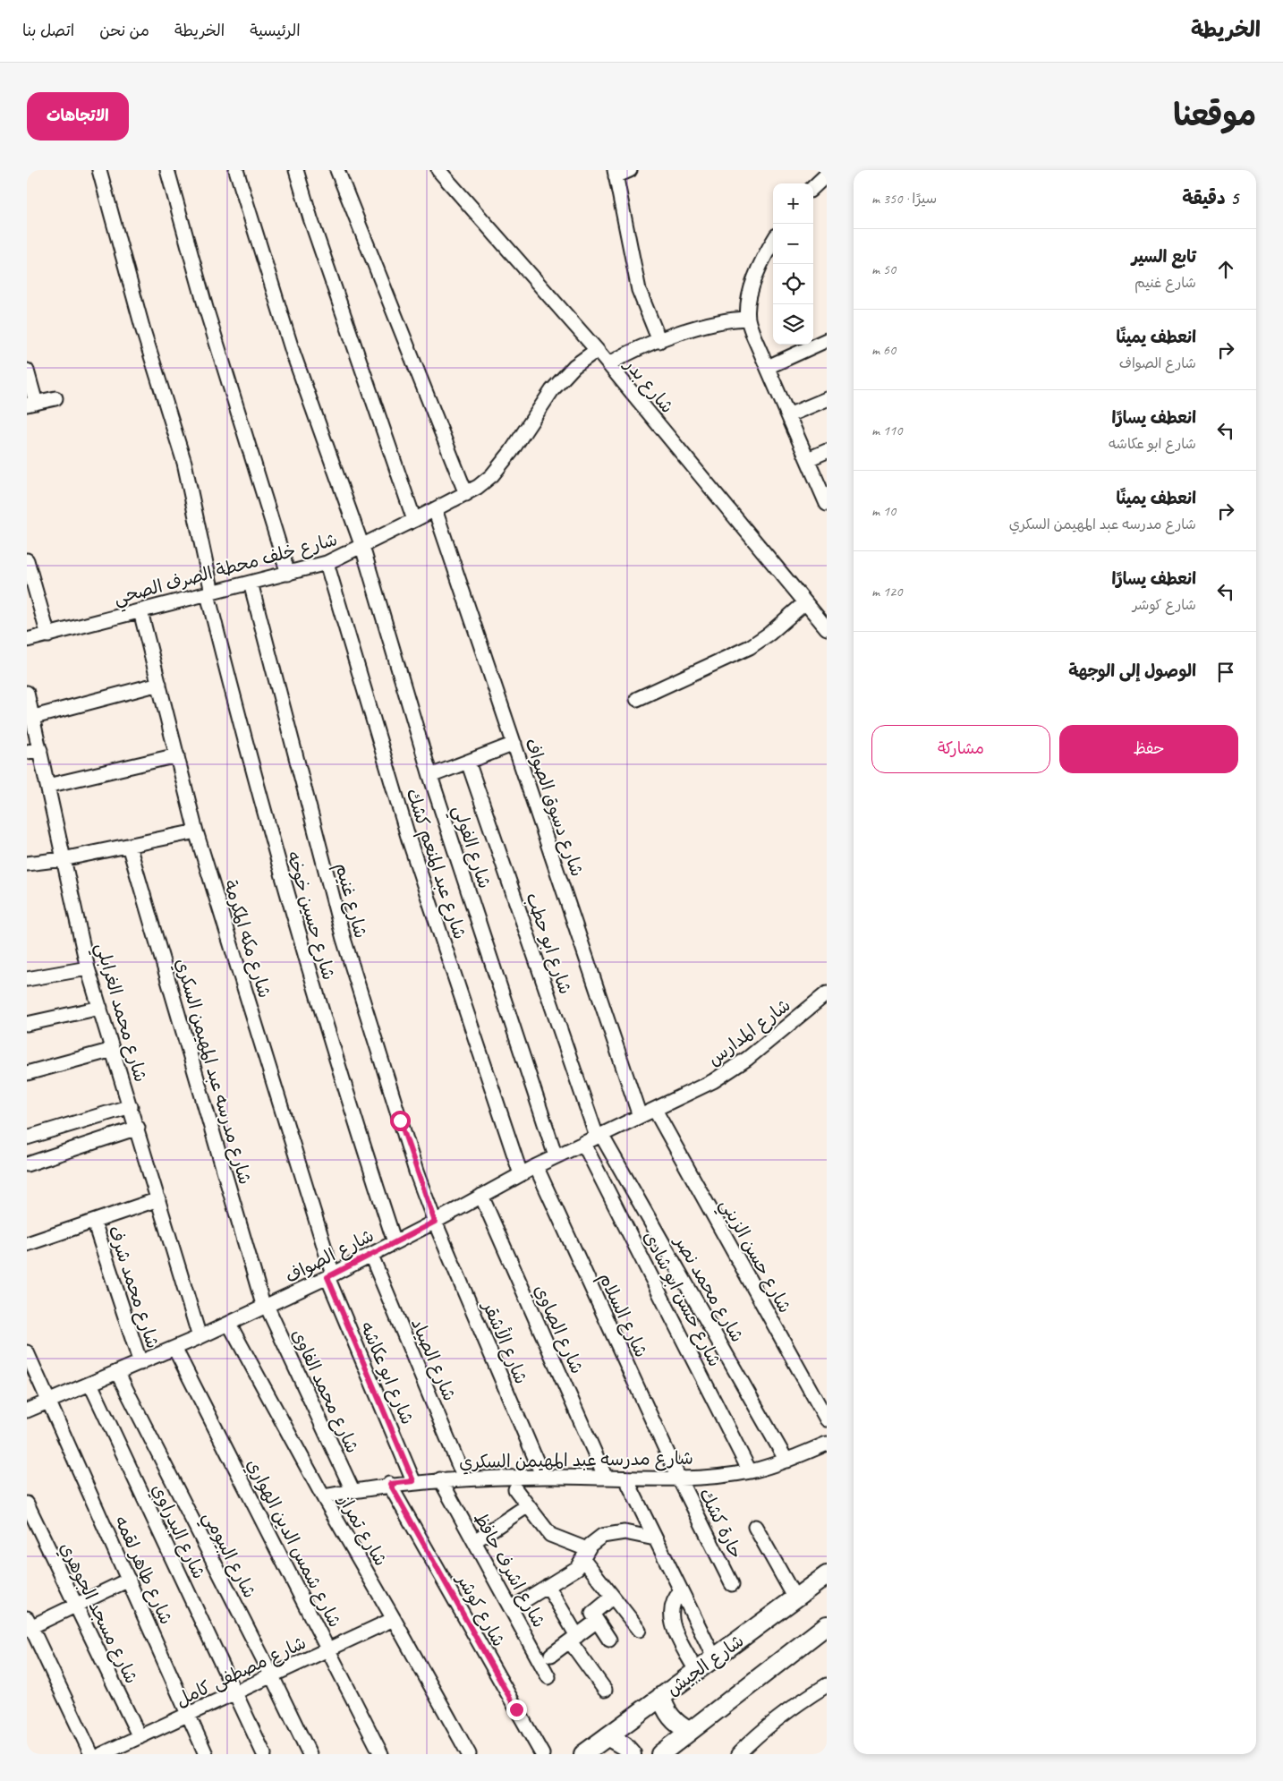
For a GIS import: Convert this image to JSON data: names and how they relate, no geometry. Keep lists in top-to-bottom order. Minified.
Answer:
{"streets":{"main road":["شارع الجيش"],"street":["شارع بدر","شارع خلف محطة الصرف الصحي","شارع دسوق الصواف","شارع الفولي","شارع عبد المنعم كشك","شارع غنيم","شارع حسين خوخه","شارع مكه المكرمة","شارع ابو حطب","شارع محمد الغرابلي","شارع المدارس","شارع مدرسه عبد المهيمن السكري","شارع الصواف","شارع حسن الزيني","شارع محمد شرف","شارع محمد نصر","شارع حسن ابو شادى","شارع السلام","شارع الصاوي","شارع الأشقر","شارع الصياد","شارع ابو عكاشه","شارع محمد الفاوى","حارة كشك","شارع تمراز","شارع البدراوي","شارع شمس الدين الهواري","شارع البيومي","شارع طاهر لقمه","شارع اشرف حافظ","شارع كوشر","شارع مسجد الجوهري","شارع مصطفى كامل"]},"crossings":[["شارع بدر","شارع خلف محطة الصرف الصحي"],["شارع خلف محطة الصرف الصحي","شارع دسوق الصواف"],["شارع خلف محطة الصرف الصحي","شارع الفولي"],["شارع خلف محطة الصرف الصحي","شارع عبد المنعم كشك"],["شارع خلف محطة الصرف الصحي","شارع غنيم"],["شارع خلف محطة الصرف الصحي","شارع حسين خوخه"],["شارع خلف محطة الصرف الصحي","شارع مكه المكرمة"],["شارع دسوق الصواف","شارع المدارس"],["شارع دسوق الصواف","شارع الصواف"],["شارع الفولي","شارع الصواف"],["شارع عبد المنعم كشك","شارع الصواف"],["شارع غنيم","شارع الصواف"],["شارع غنيم","شارع الأشقر"],["شارع حسين خوخه","شارع الصواف"],["شارع مكه المكرمة","شارع الصواف"],["شارع مكه المكرمة","شارع ابو عكاشه"],["شارع ابو حطب","شارع الصواف"],["شارع ابو حطب","شارع محمد نصر"],["شارع محمد الغرابلي","شارع الصواف"],["شارع المدارس","شارع الصواف"],["شارع المدارس","شارع حسن الزيني"],["شارع مدرسه عبد المهيمن السكري","شارع الصواف"],["شارع مدرسه عبد المهيمن السكري","شارع محمد نصر"],["شارع مدرسه عبد المهيمن السكري","شارع حسن ابو شادى"],["شارع مدرسه عبد المهيمن السكري","شارع السلام"],["شارع مدرسه عبد المهيمن السكري","شارع الصاوي"],["شارع مدرسه عبد المهيمن السكري","شارع الأشقر"],["شارع مدرسه عبد المهيمن السكري","شارع الصياد"],["شارع مدرسه عبد المهيمن السكري","شارع ابو عكاشه"],["شارع مدرسه عبد المهيمن السكري","شارع محمد الفاوى"],["شارع مدرسه عبد المهيمن السكري","حارة كشك"],["شارع مدرسه عبد المهيمن السكري","شارع تمراز"],["شارع مدرسه عبد المهيمن السكري","شارع اشرف حافظ"],["شارع مدرسه عبد المهيمن السكري","شارع كوشر"],["شارع الصواف","شارع محمد شرف"],["شارع الصواف","شارع محمد نصر"],["شارع الصواف","شارع حسن ابو شادى"],["شارع الصواف","شارع السلام"],["شارع الصواف","شارع الصاوي"],["شارع الصواف","شارع الأشقر"],["شارع الصواف","شارع الصياد"],["شارع الصواف","شارع ابو عكاشه"],["شارع الصواف","شارع محمد الفاوى"],["شارع الصواف","شارع تمراز"],["شارع الصواف","شارع البدراوي"],["شارع الصواف","شارع شمس الدين الهواري"],["شارع الصواف","شارع البيومي"],["شارع الصواف","شارع طاهر لقمه"],["شارع السلام","حارة كشك"],["شارع تمراز","شارع مصطفى كامل"],["شارع البدراوي","شارع مصطفى كامل"],["شارع شمس الدين الهواري","شارع مصطفى كامل"],["شارع البيومي","شارع مصطفى كامل"],["شارع طاهر لقمه","شارع مصطفى كامل"],["شارع مسجد الجوهري","شارع مصطفى كامل"]],"page":{"header":"الخريطة","nav":["الرئيسية","الخريطة","من نحن","اتصل بنا"],"title":"موقعنا","buttons":["الاتجاهات",["حفظ","مشاركة"]],"heading":["5 دقيقة","سيرًا · 350 m"],"map_buttons":["+","−"],"list":[["تابع السير","شارع غنيم","50 m"],["انعطف يمينًا","شارع الصواف","60 m"],["انعطف يسارًا","شارع ابو عكاشه","110 m"],["انعطف يمينًا","شارع مدرسه عبد المهيمن السكري","10 m"],["انعطف يسارًا","شارع كوشر","120 m"],"الوصول إلى الوجهة"]}}
